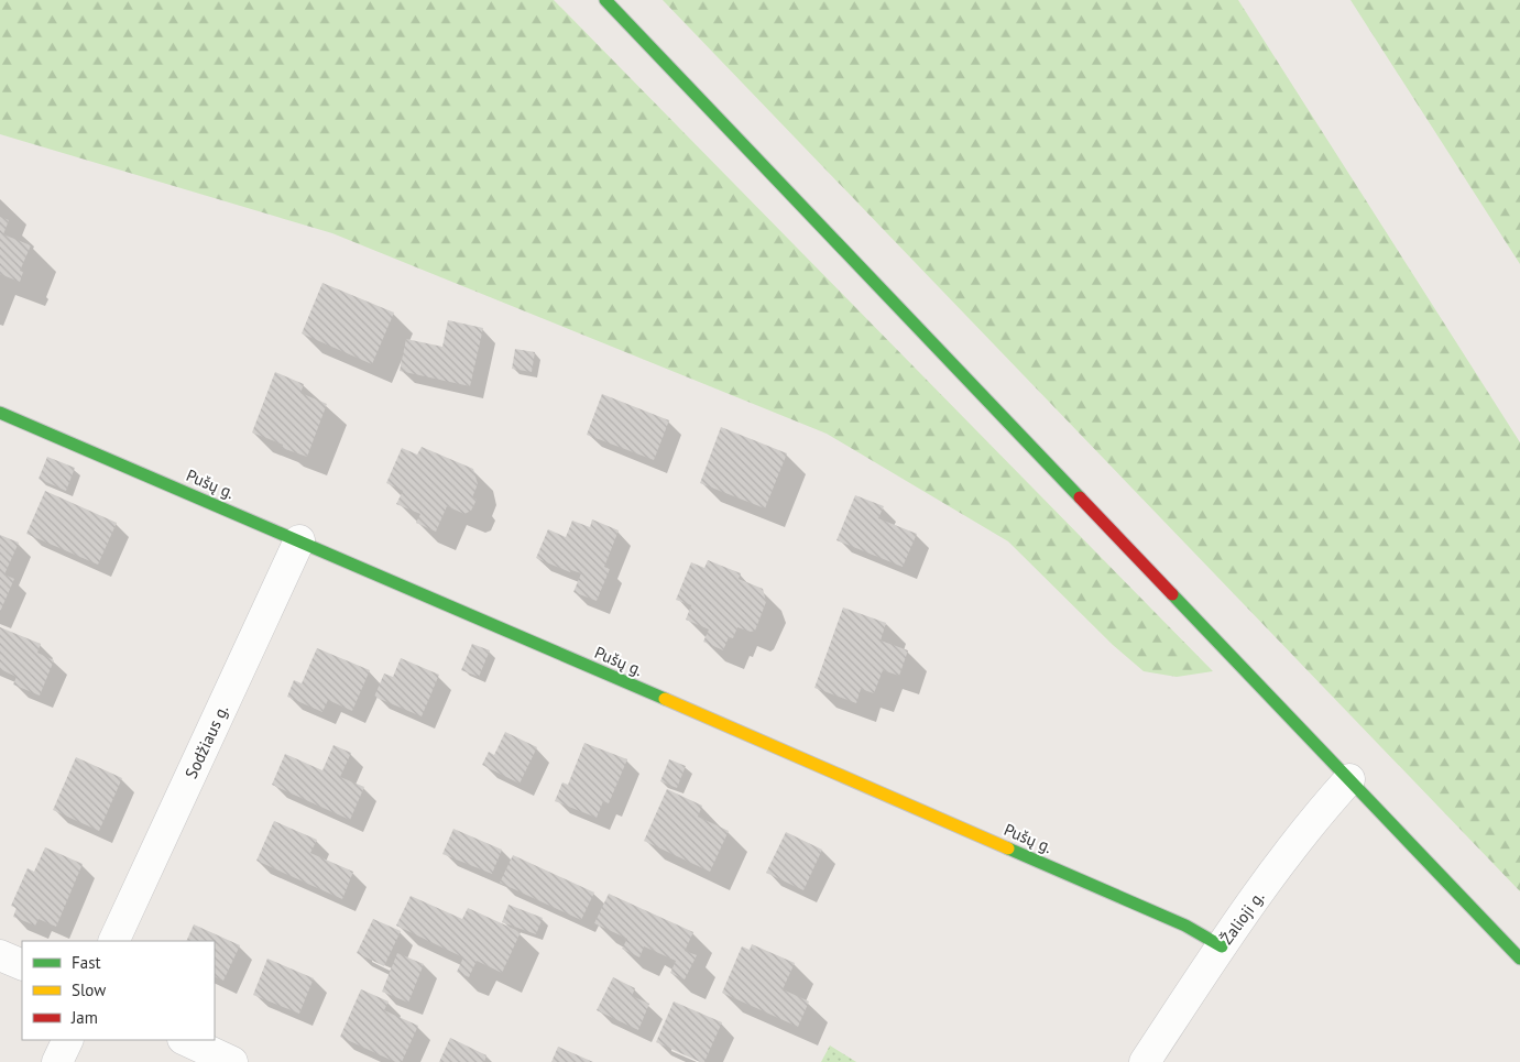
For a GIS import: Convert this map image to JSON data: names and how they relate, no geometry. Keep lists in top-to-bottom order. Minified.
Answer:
{"streets":{"street":["Pušų g.","Sodžiaus g.","Žalioji g."]},"crossings":[["Pušų g.","Sodžiaus g."],["Pušų g.","Žalioji g."]],"legend":["Fast","Slow","Jam"]}
